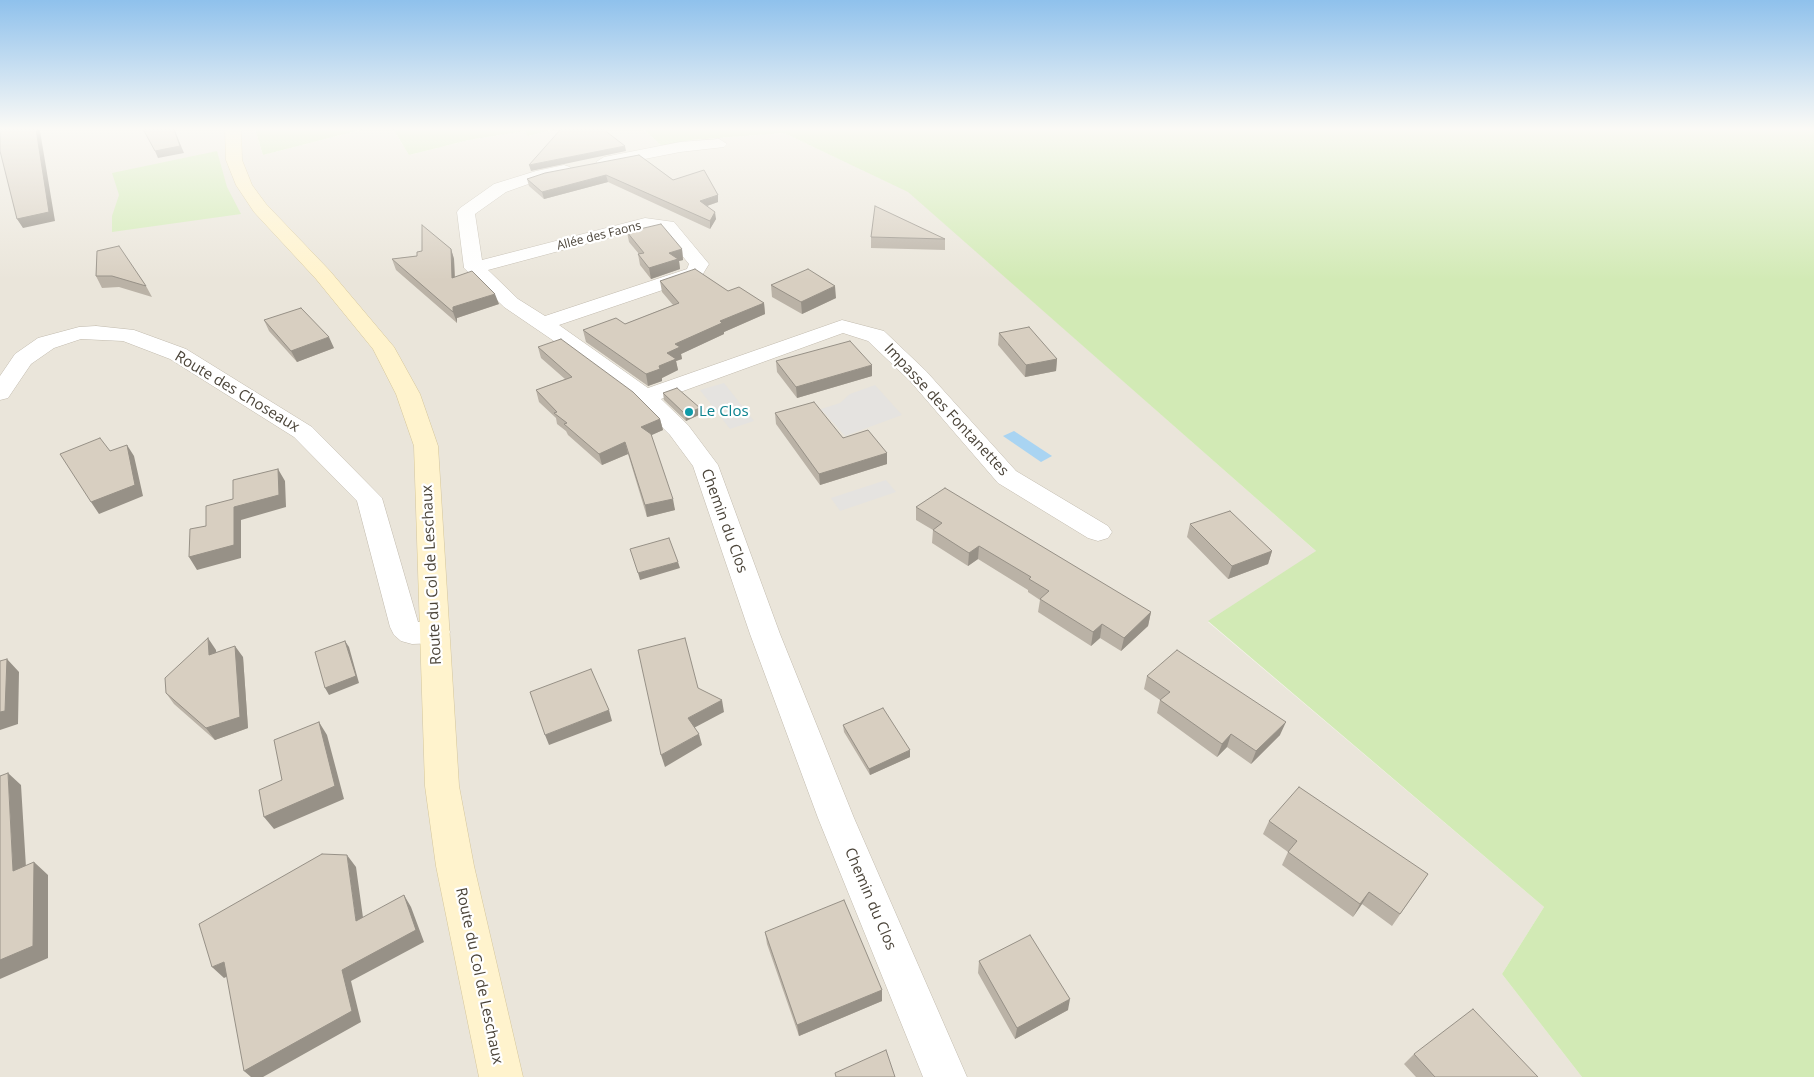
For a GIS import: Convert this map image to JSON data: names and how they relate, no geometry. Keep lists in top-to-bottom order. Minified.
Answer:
{"streets":{"main road":["Route du Col de Leschaux"],"street":["Allée des Faons","Route des Choseaux","Impasse des Fontanettes","Chemin du Clos"]},"crossings":[["Allée des Faons","Chemin du Clos"],["Route des Choseaux","Route du Col de Leschaux"],["Impasse des Fontanettes","Chemin du Clos"]],"places":["Le Clos"]}
